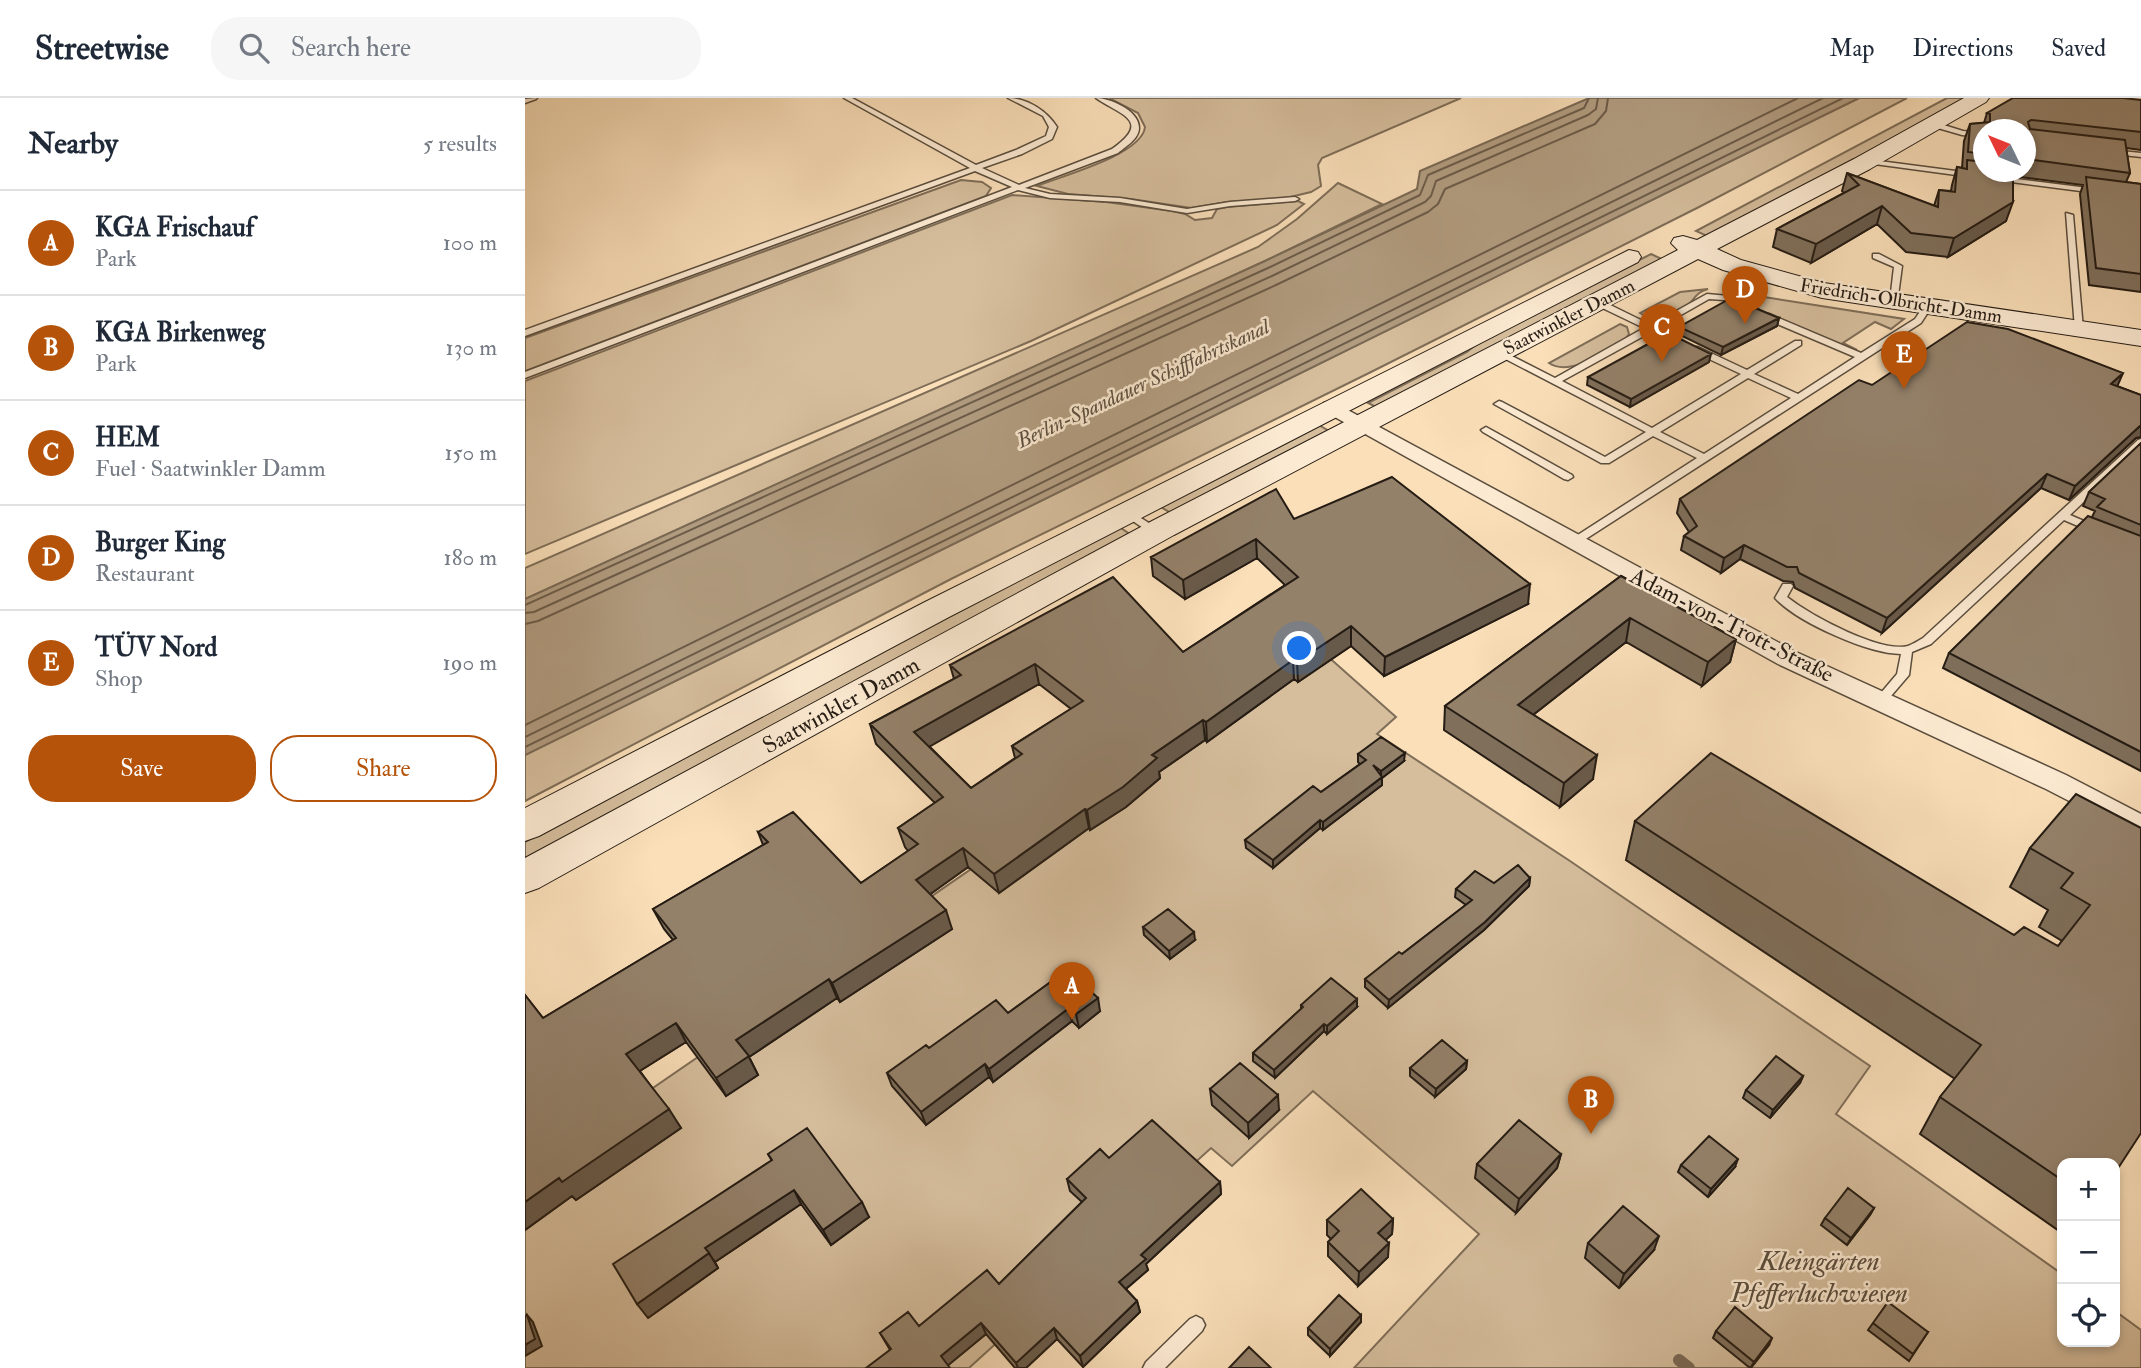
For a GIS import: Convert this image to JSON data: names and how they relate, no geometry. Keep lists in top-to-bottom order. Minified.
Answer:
{"streets":{"main road":["Friedrich-Olbricht-Damm","Saatwinkler Damm"],"street":["Adam-von-Trott-Straße"]},"crossings":[["Friedrich-Olbricht-Damm","Saatwinkler Damm"],["Saatwinkler Damm","Adam-von-Trott-Straße"]],"water":["Berlin-Spandauer Schifffahrtskanal"],"parks":["Kleingärten Pfefferluchwiesen"],"north":"top left","page":{"header":"Streetwise","search":"Search here","nav":["Map","Directions","Saved"],"heading":["Nearby","5 results"],"list":[{"mark":"A","name":"KGA Frischauf","note":"Park","value":"100 m"},{"mark":"B","name":"KGA Birkenweg","note":"Park","value":"130 m"},{"mark":"C","name":"HEM","note":"Fuel · Saatwinkler Damm","value":"150 m"},{"mark":"D","name":"Burger King","note":"Restaurant","value":"180 m"},{"mark":"E","name":"TÜV Nord","note":"Shop","value":"190 m"}],"pins":["D","C","E","A","B"],"buttons":["Save","Share"],"map_buttons":["+","−"]}}
